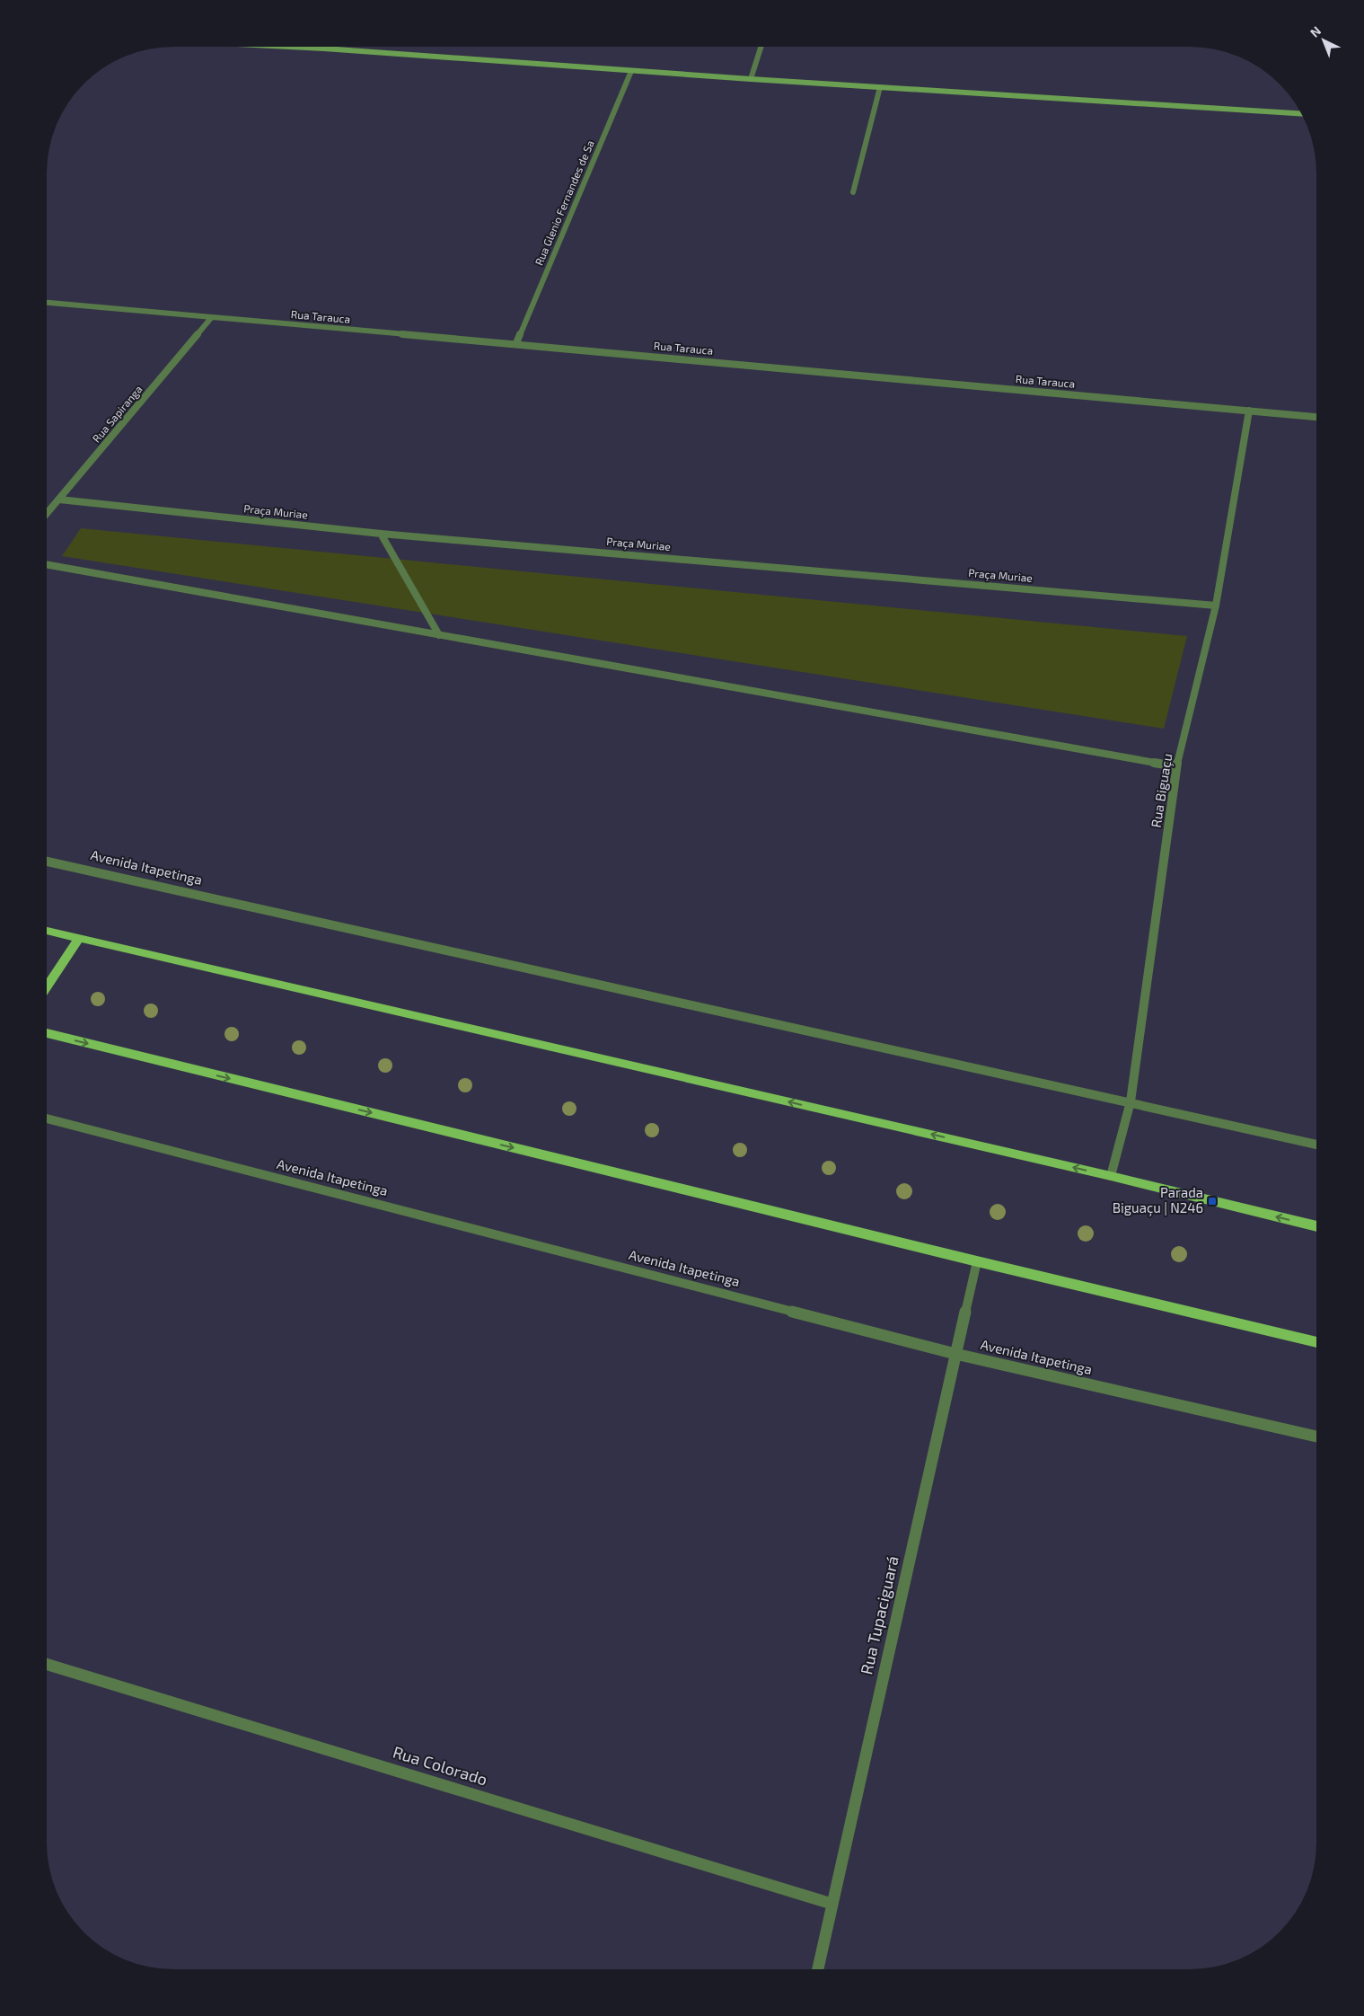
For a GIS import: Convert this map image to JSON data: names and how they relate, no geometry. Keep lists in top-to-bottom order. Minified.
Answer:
{"streets":{"street":["Rua Glenio Fernandes de Sa","Rua Tarauca","Rua Sapiranga","Praça Muriae","Rua Biguaçu","Avenida Itapetinga","Rua Tupaciguará","Rua Colorado"]},"crossings":[["Rua Glenio Fernandes de Sa","Rua Tarauca"],["Rua Tarauca","Rua Sapiranga"],["Rua Tarauca","Rua Biguaçu"],["Rua Sapiranga","Praça Muriae"],["Praça Muriae","Rua Biguaçu"],["Rua Biguaçu","Avenida Itapetinga"],["Avenida Itapetinga","Rua Tupaciguará"],["Rua Tupaciguará","Rua Colorado"]],"places":{"transit":["Parada Biguaçu | N246"]},"north":"top left"}
